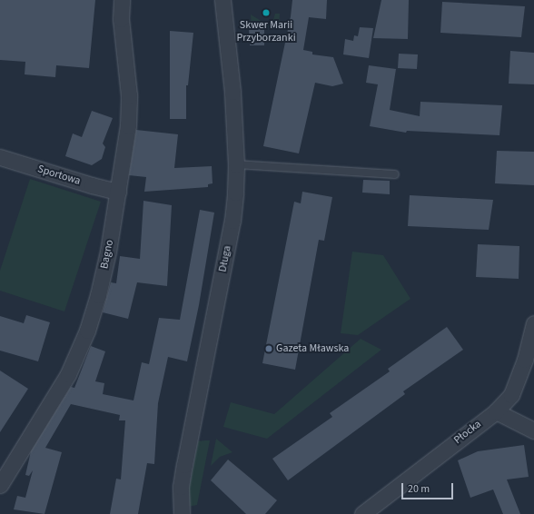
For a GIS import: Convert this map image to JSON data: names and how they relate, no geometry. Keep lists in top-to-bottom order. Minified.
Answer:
{"streets":{"street":["Sportowa","Bagno","Długa","Płocka"]},"crossings":[["Sportowa","Bagno"]],"places":["Skwer Marii Przyborzanki","Gazeta Mławska"],"scale_bar":"20 m"}
